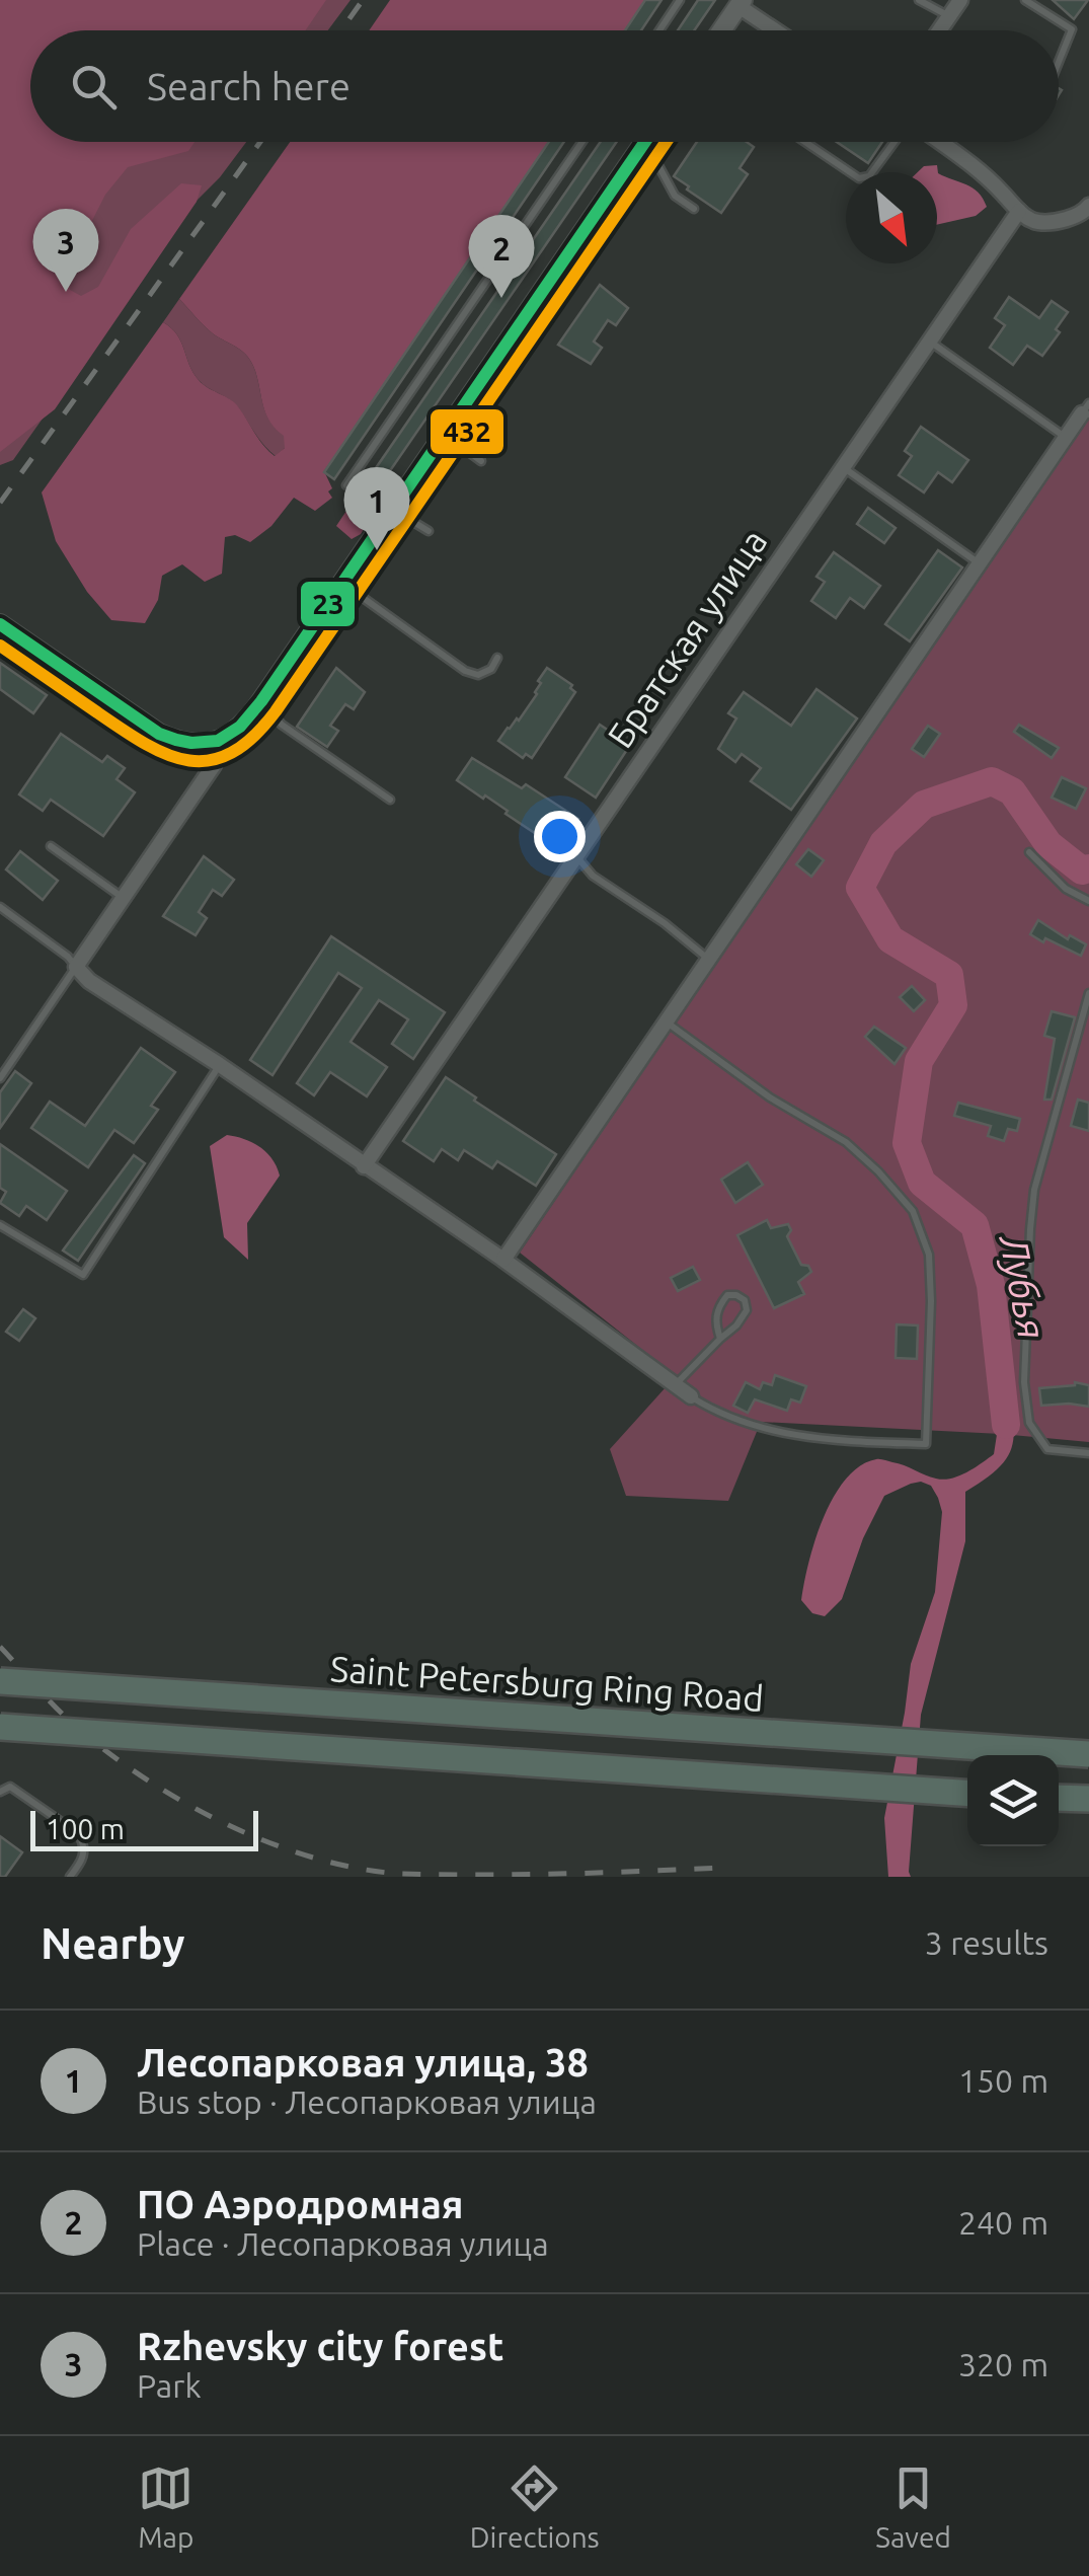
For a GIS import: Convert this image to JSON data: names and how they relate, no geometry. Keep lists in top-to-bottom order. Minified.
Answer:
{"streets":{"highway":["Saint Petersburg Ring Road"],"street":["Братская улица"]},"water":["Лубья"],"lines":["transit line 23","transit line 432"],"scale_bar":"100 m","north":"bottom right","page":{"search":"Search here","pins":["3","2","1"],"scale":"100 m","heading":["Nearby","3 results"],"list":[{"mark":"1","name":"Лесопарковая улица, 38","note":"Bus stop · Лесопарковая улица","value":"150 m"},{"mark":"2","name":"ПО Аэродромная","note":"Place · Лесопарковая улица","value":"240 m"},{"mark":"3","name":"Rzhevsky city forest","note":"Park","value":"320 m"}],"nav":["Map","Directions","Saved"]}}
